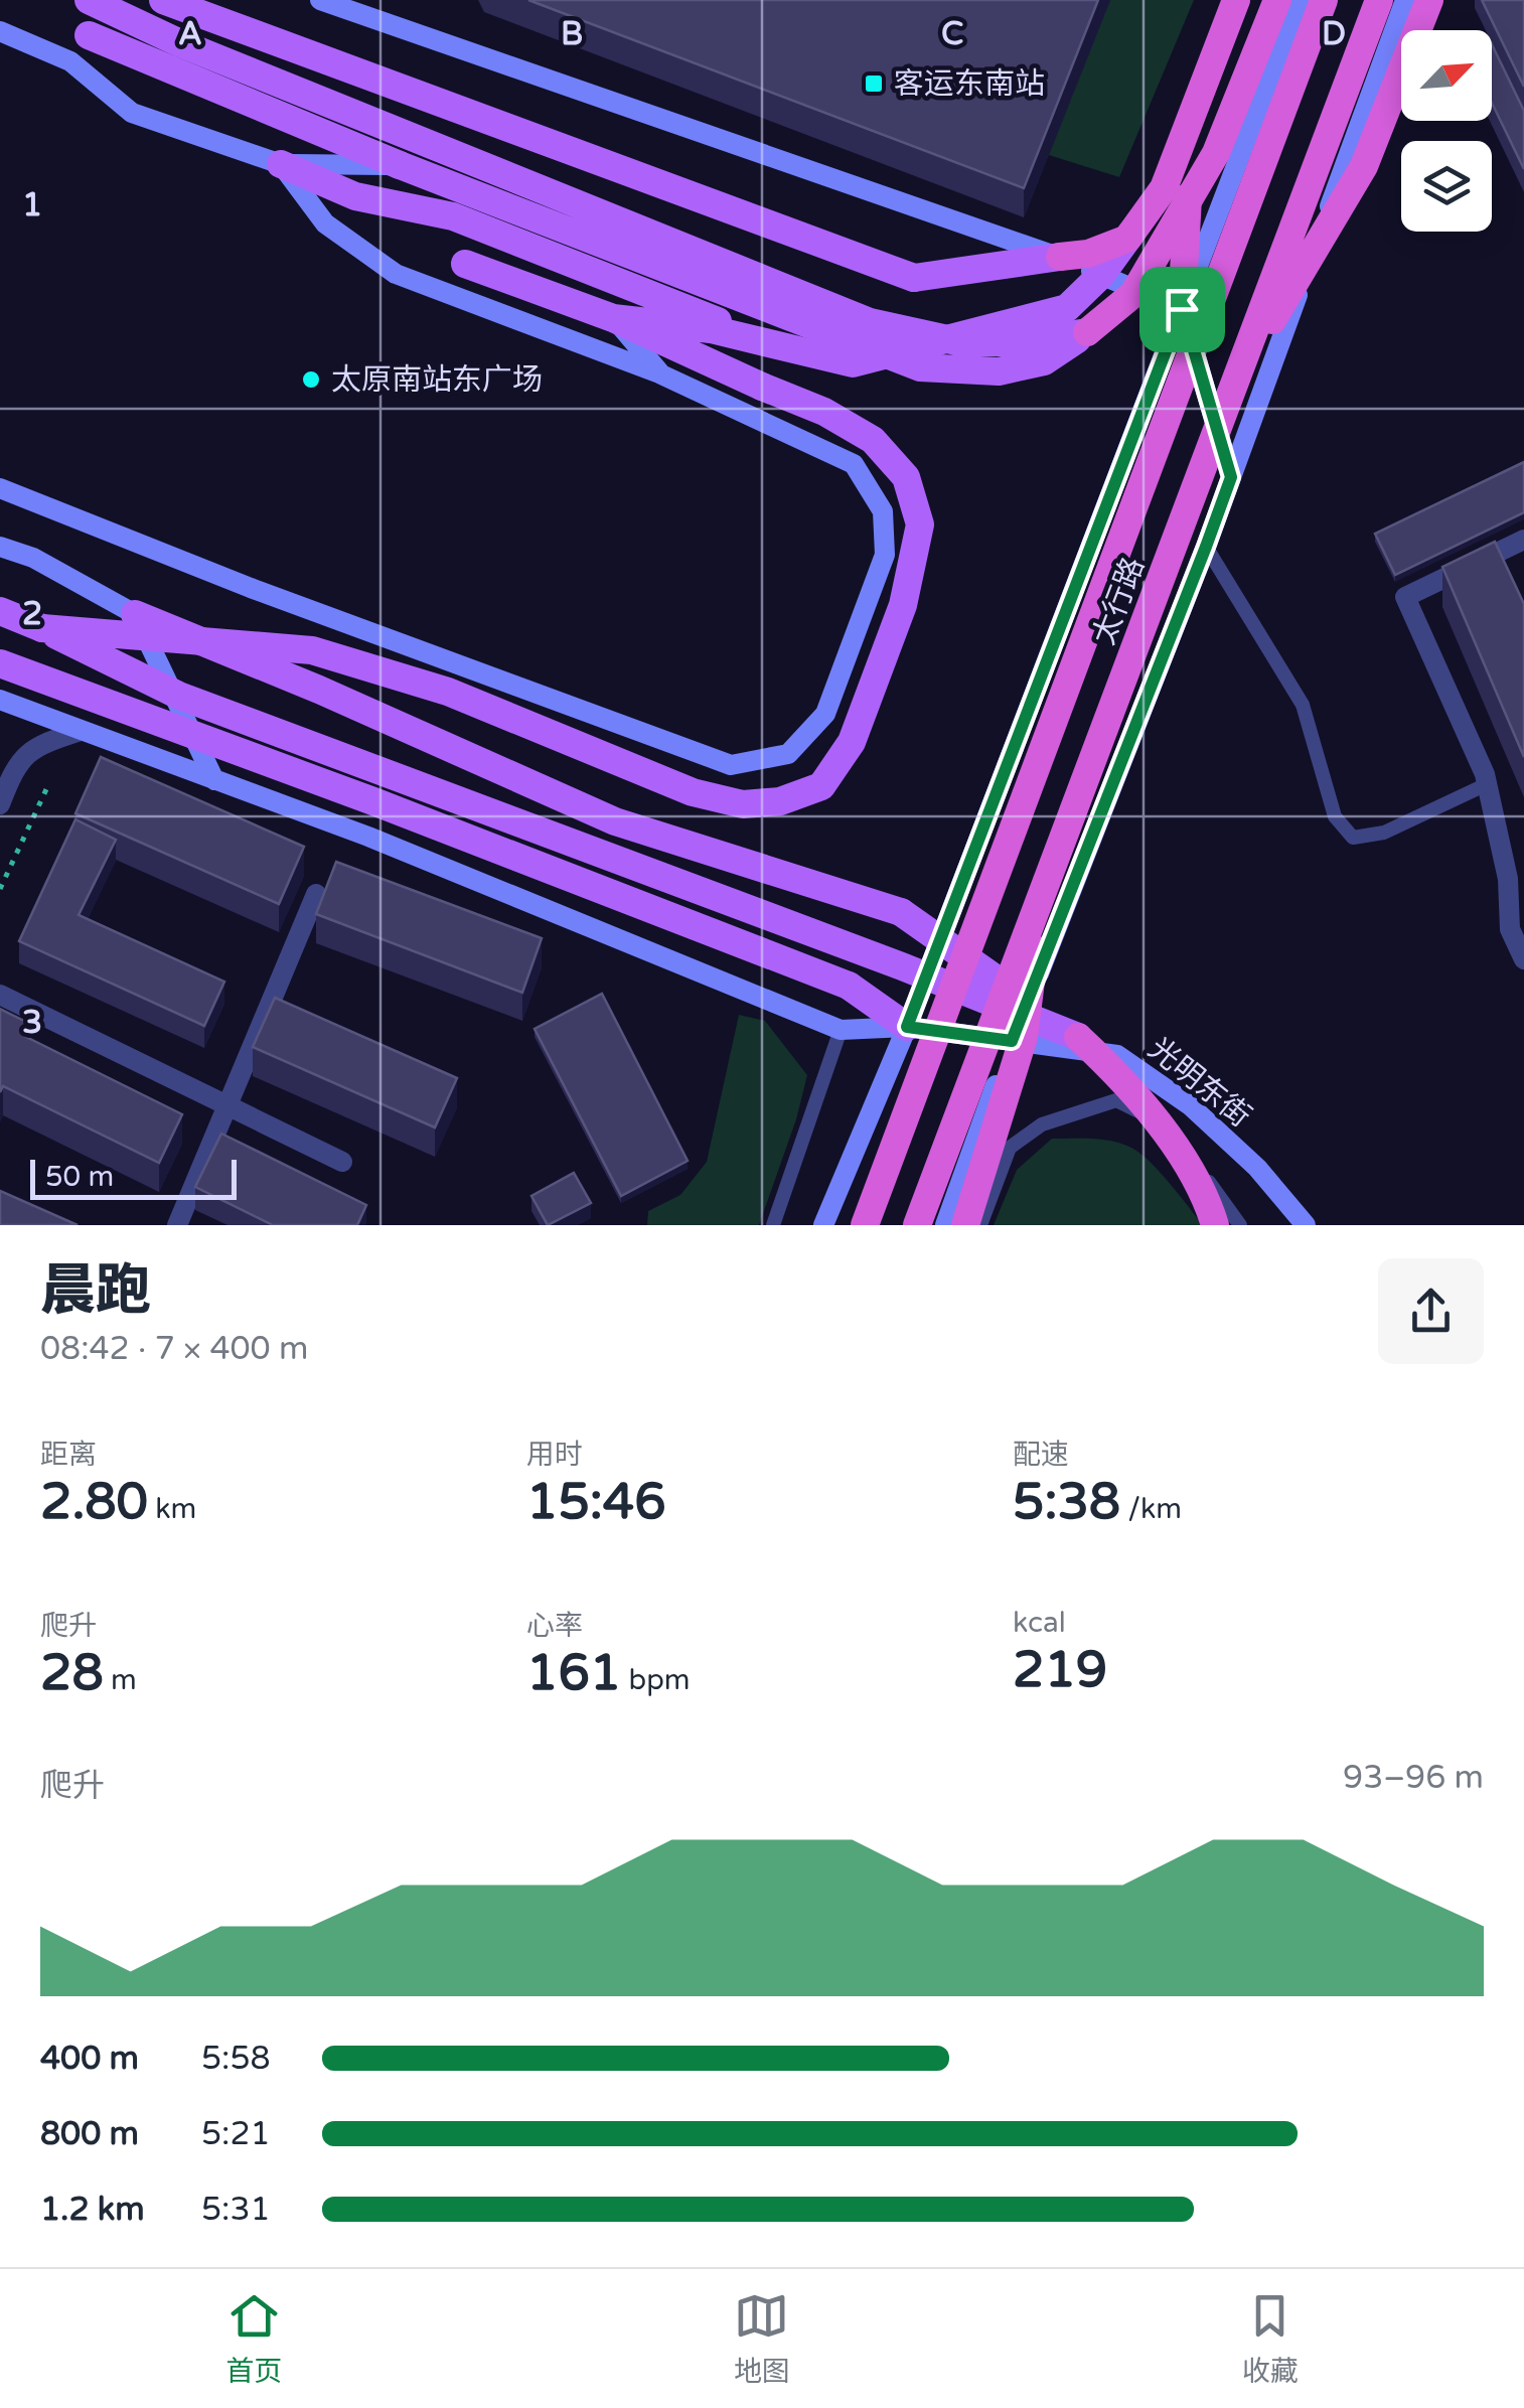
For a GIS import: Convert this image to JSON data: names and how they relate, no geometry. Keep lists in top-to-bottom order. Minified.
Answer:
{"streets":{"highway":["太行路"],"main road":["光明东街"]},"places":{"transit":["客运东南站"],"other":["太原南站东广场"]},"scale_bar":"50 m","north":"top right","page":{"scale":"50 m","heading":["晨跑","08:42 · 7 × 400 m"],"stats":[["距离","2.80 km"],["用时","15:46"],["配速","5:38 /km"],["爬升","28 m"],["心率","161 bpm"],["kcal","219"]],"chart":["爬升","93–96 m"],"list":[{"name":"400 m","note":"5:58"},{"name":"800 m","note":"5:21"},{"name":"1.2 km","note":"5:31"}],"tabs":["首页","地图","收藏"]},"grid":{"columns":["A","B","C","D"],"rows":["1","2","3"]}}
